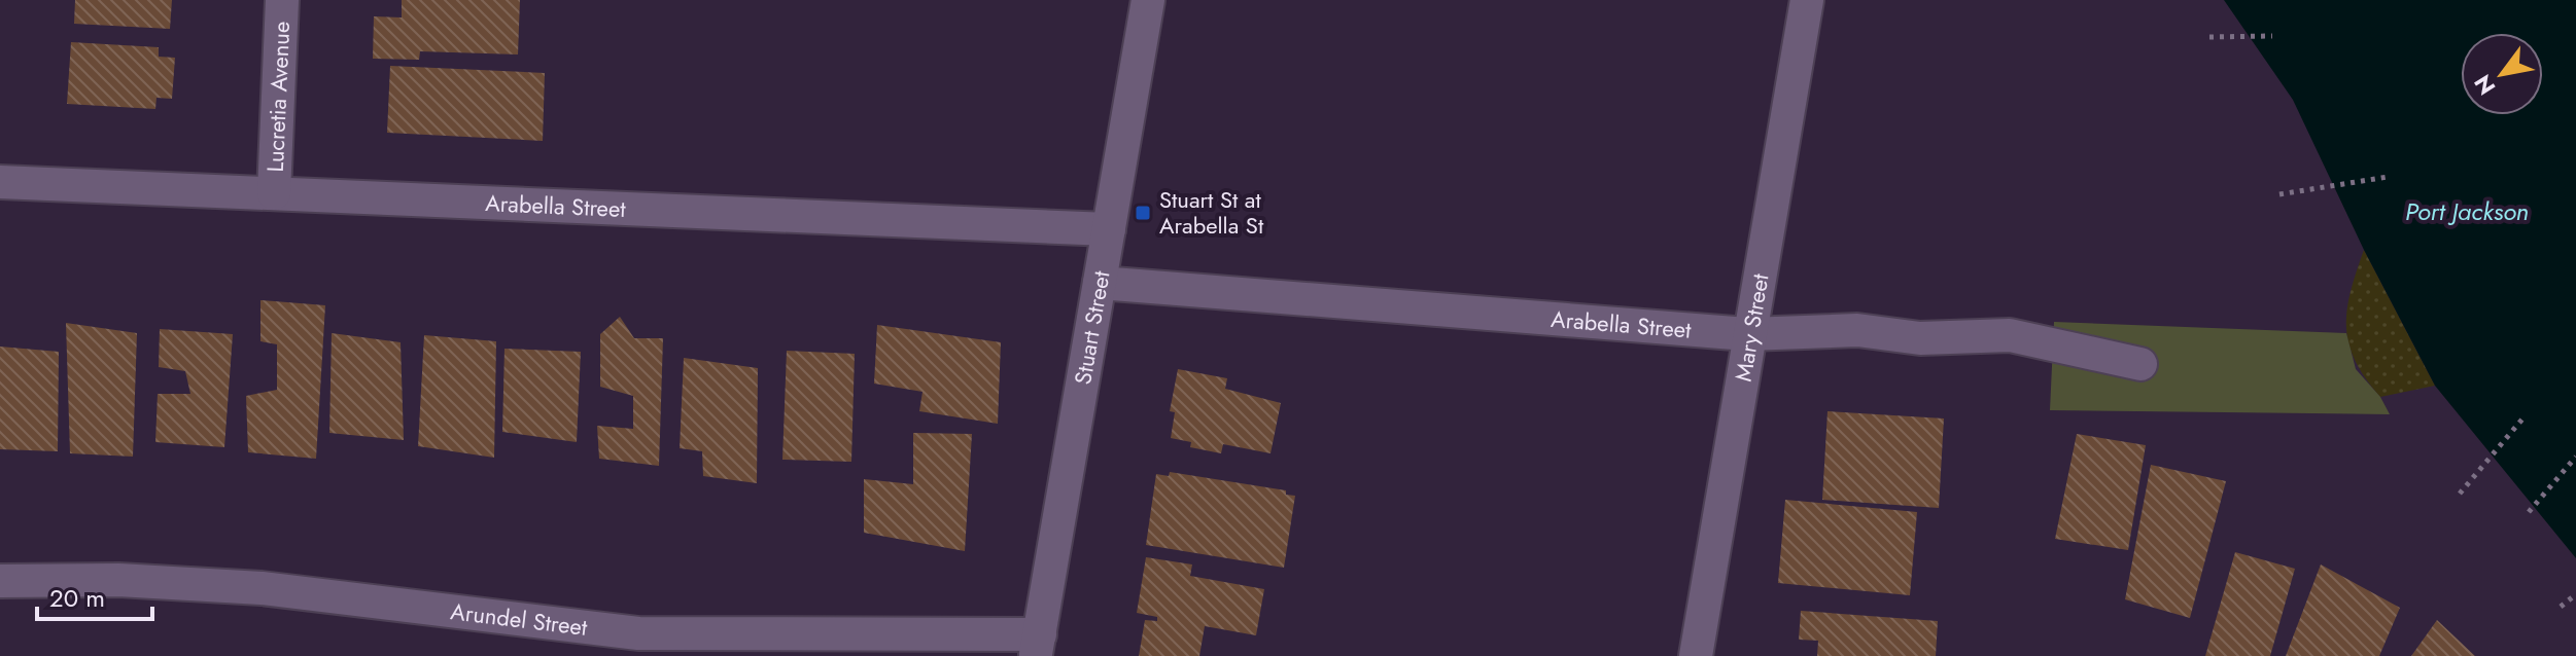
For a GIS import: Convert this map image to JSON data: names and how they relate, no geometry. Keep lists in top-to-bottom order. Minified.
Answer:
{"streets":{"street":["Lucretia Avenue","Arabella Street","Stuart Street","Mary Street","Arundel Street"]},"crossings":[["Lucretia Avenue","Arabella Street"],["Arabella Street","Stuart Street"],["Arabella Street","Mary Street"],["Stuart Street","Arundel Street"]],"water":["Port Jackson"],"places":{"transit":["Stuart St at Arabella St"]},"scale_bar":"20 m","north":"bottom left"}
